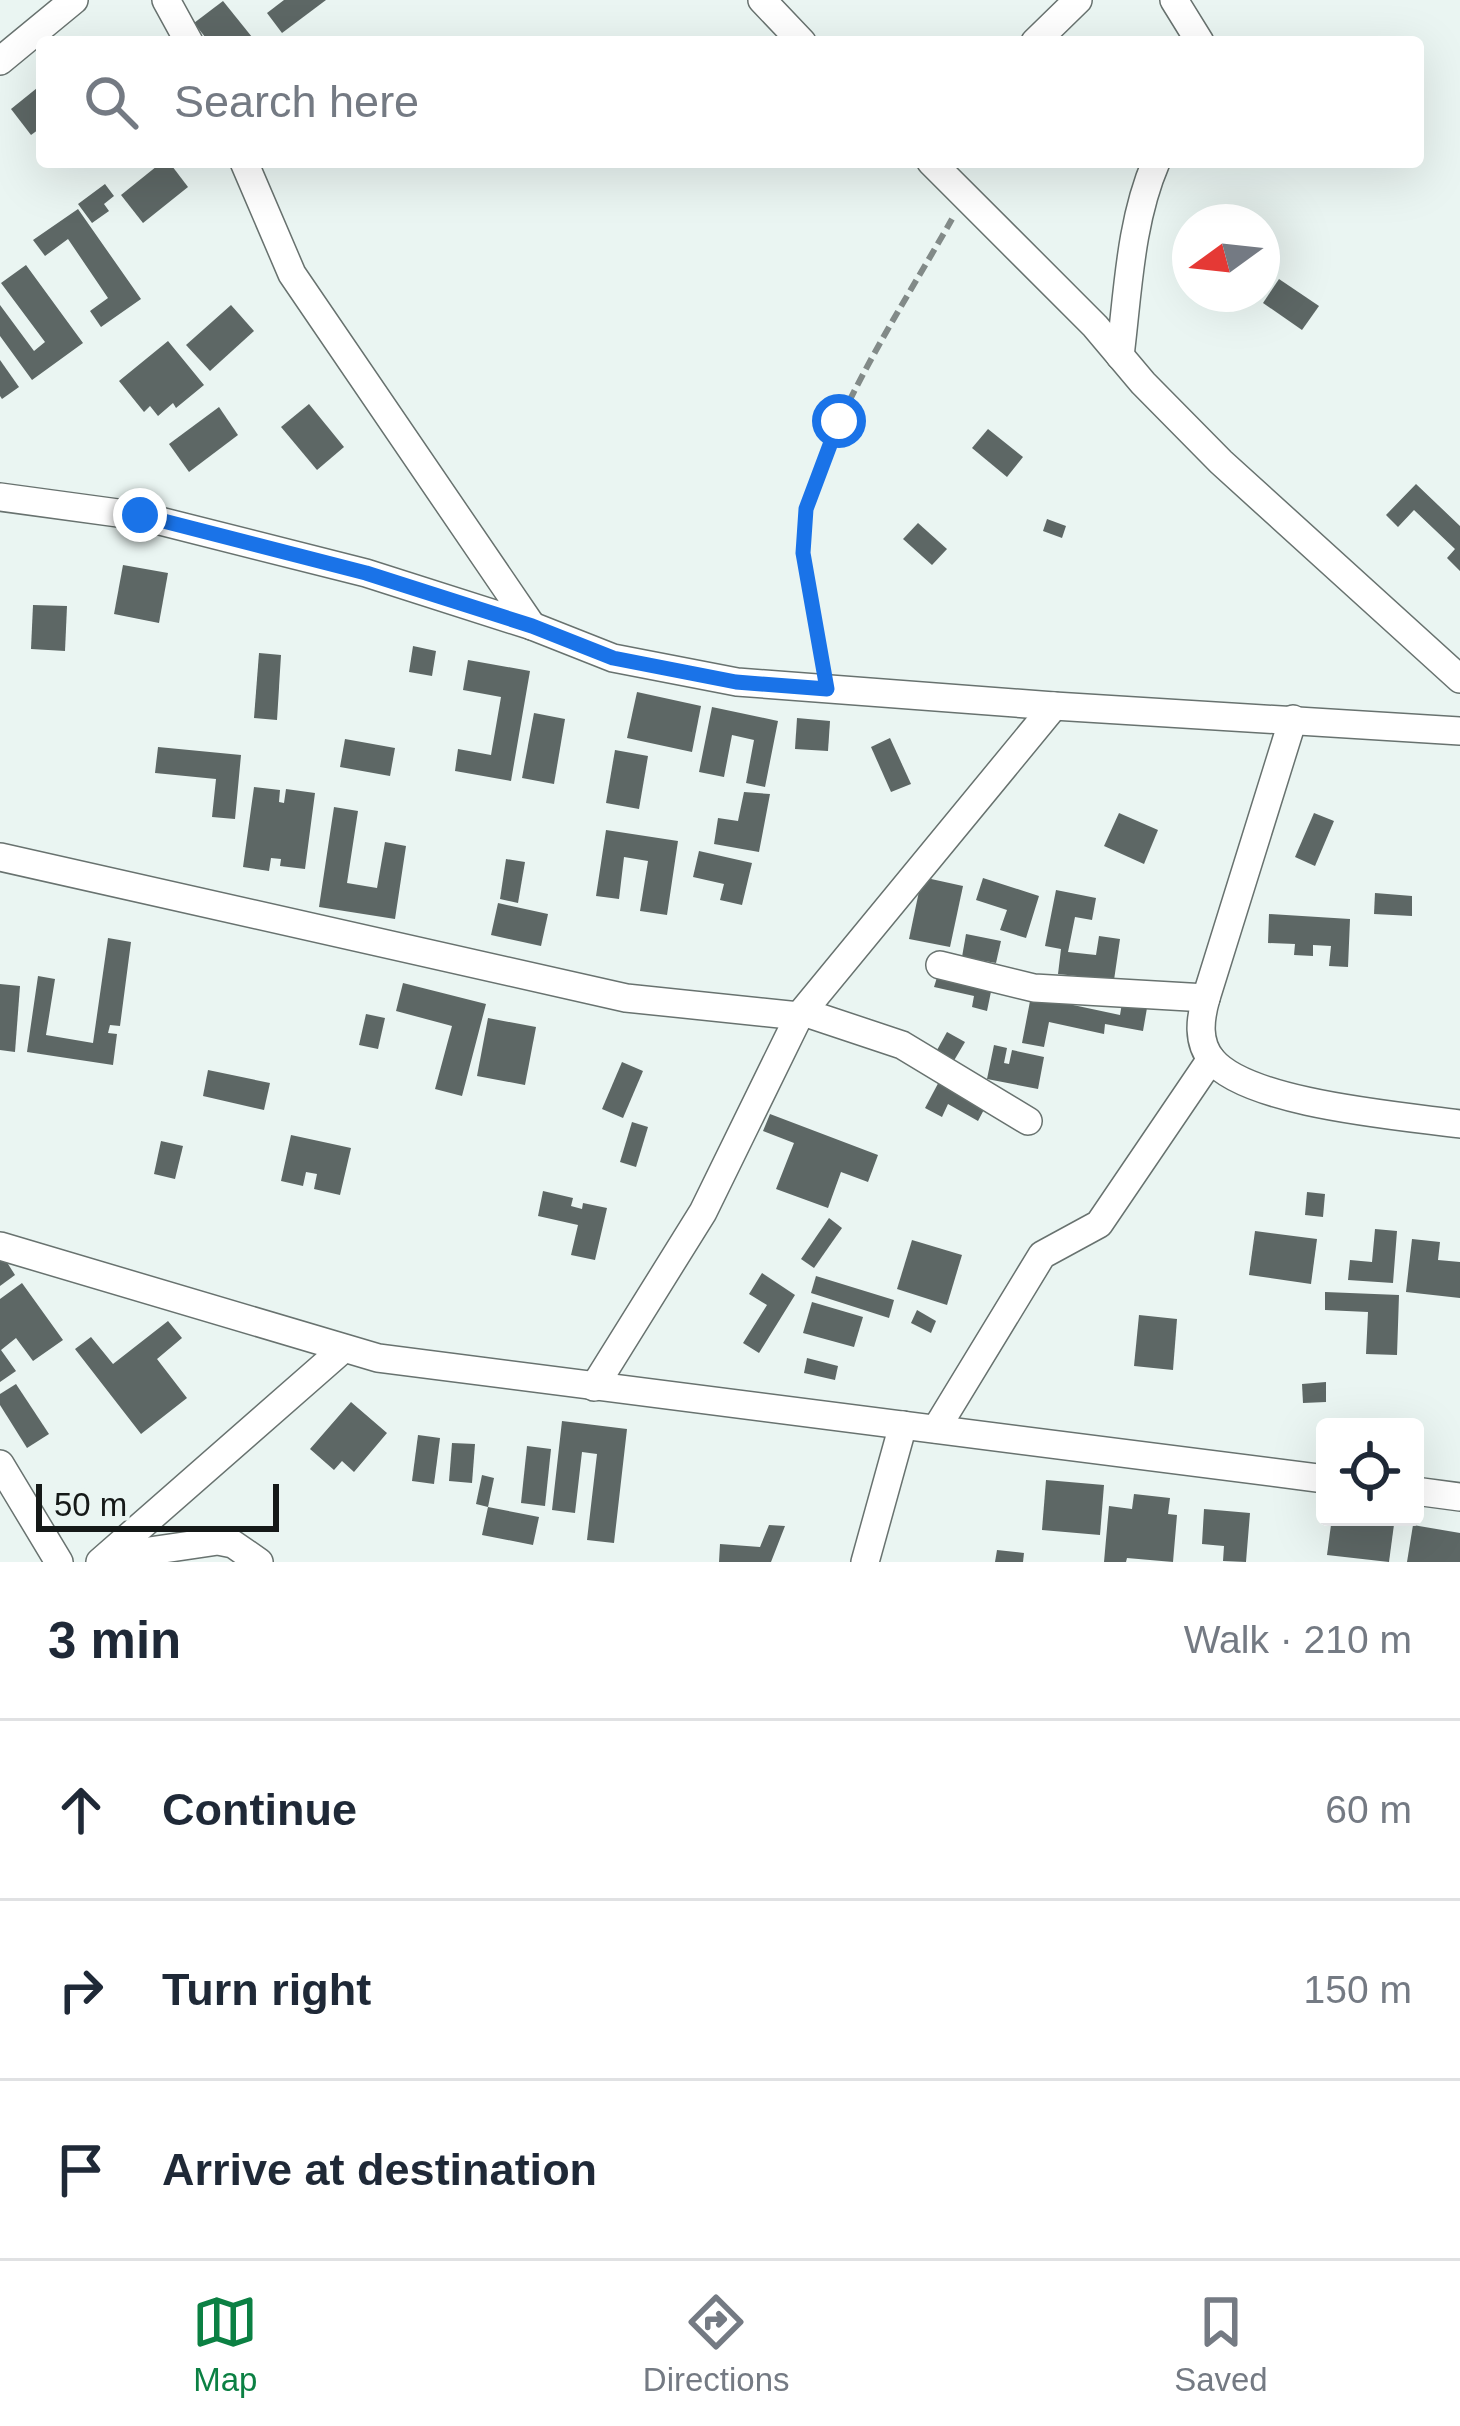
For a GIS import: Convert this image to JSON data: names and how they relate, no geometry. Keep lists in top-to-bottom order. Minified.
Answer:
{"scale_bar":"50 m","north":"left","page":{"search":"Search here","scale":"50 m","heading":["3 min","Walk · 210 m"],"list":[["Continue","60 m"],["Turn right","150 m"],"Arrive at destination"],"nav":["Map","Directions","Saved"]}}
